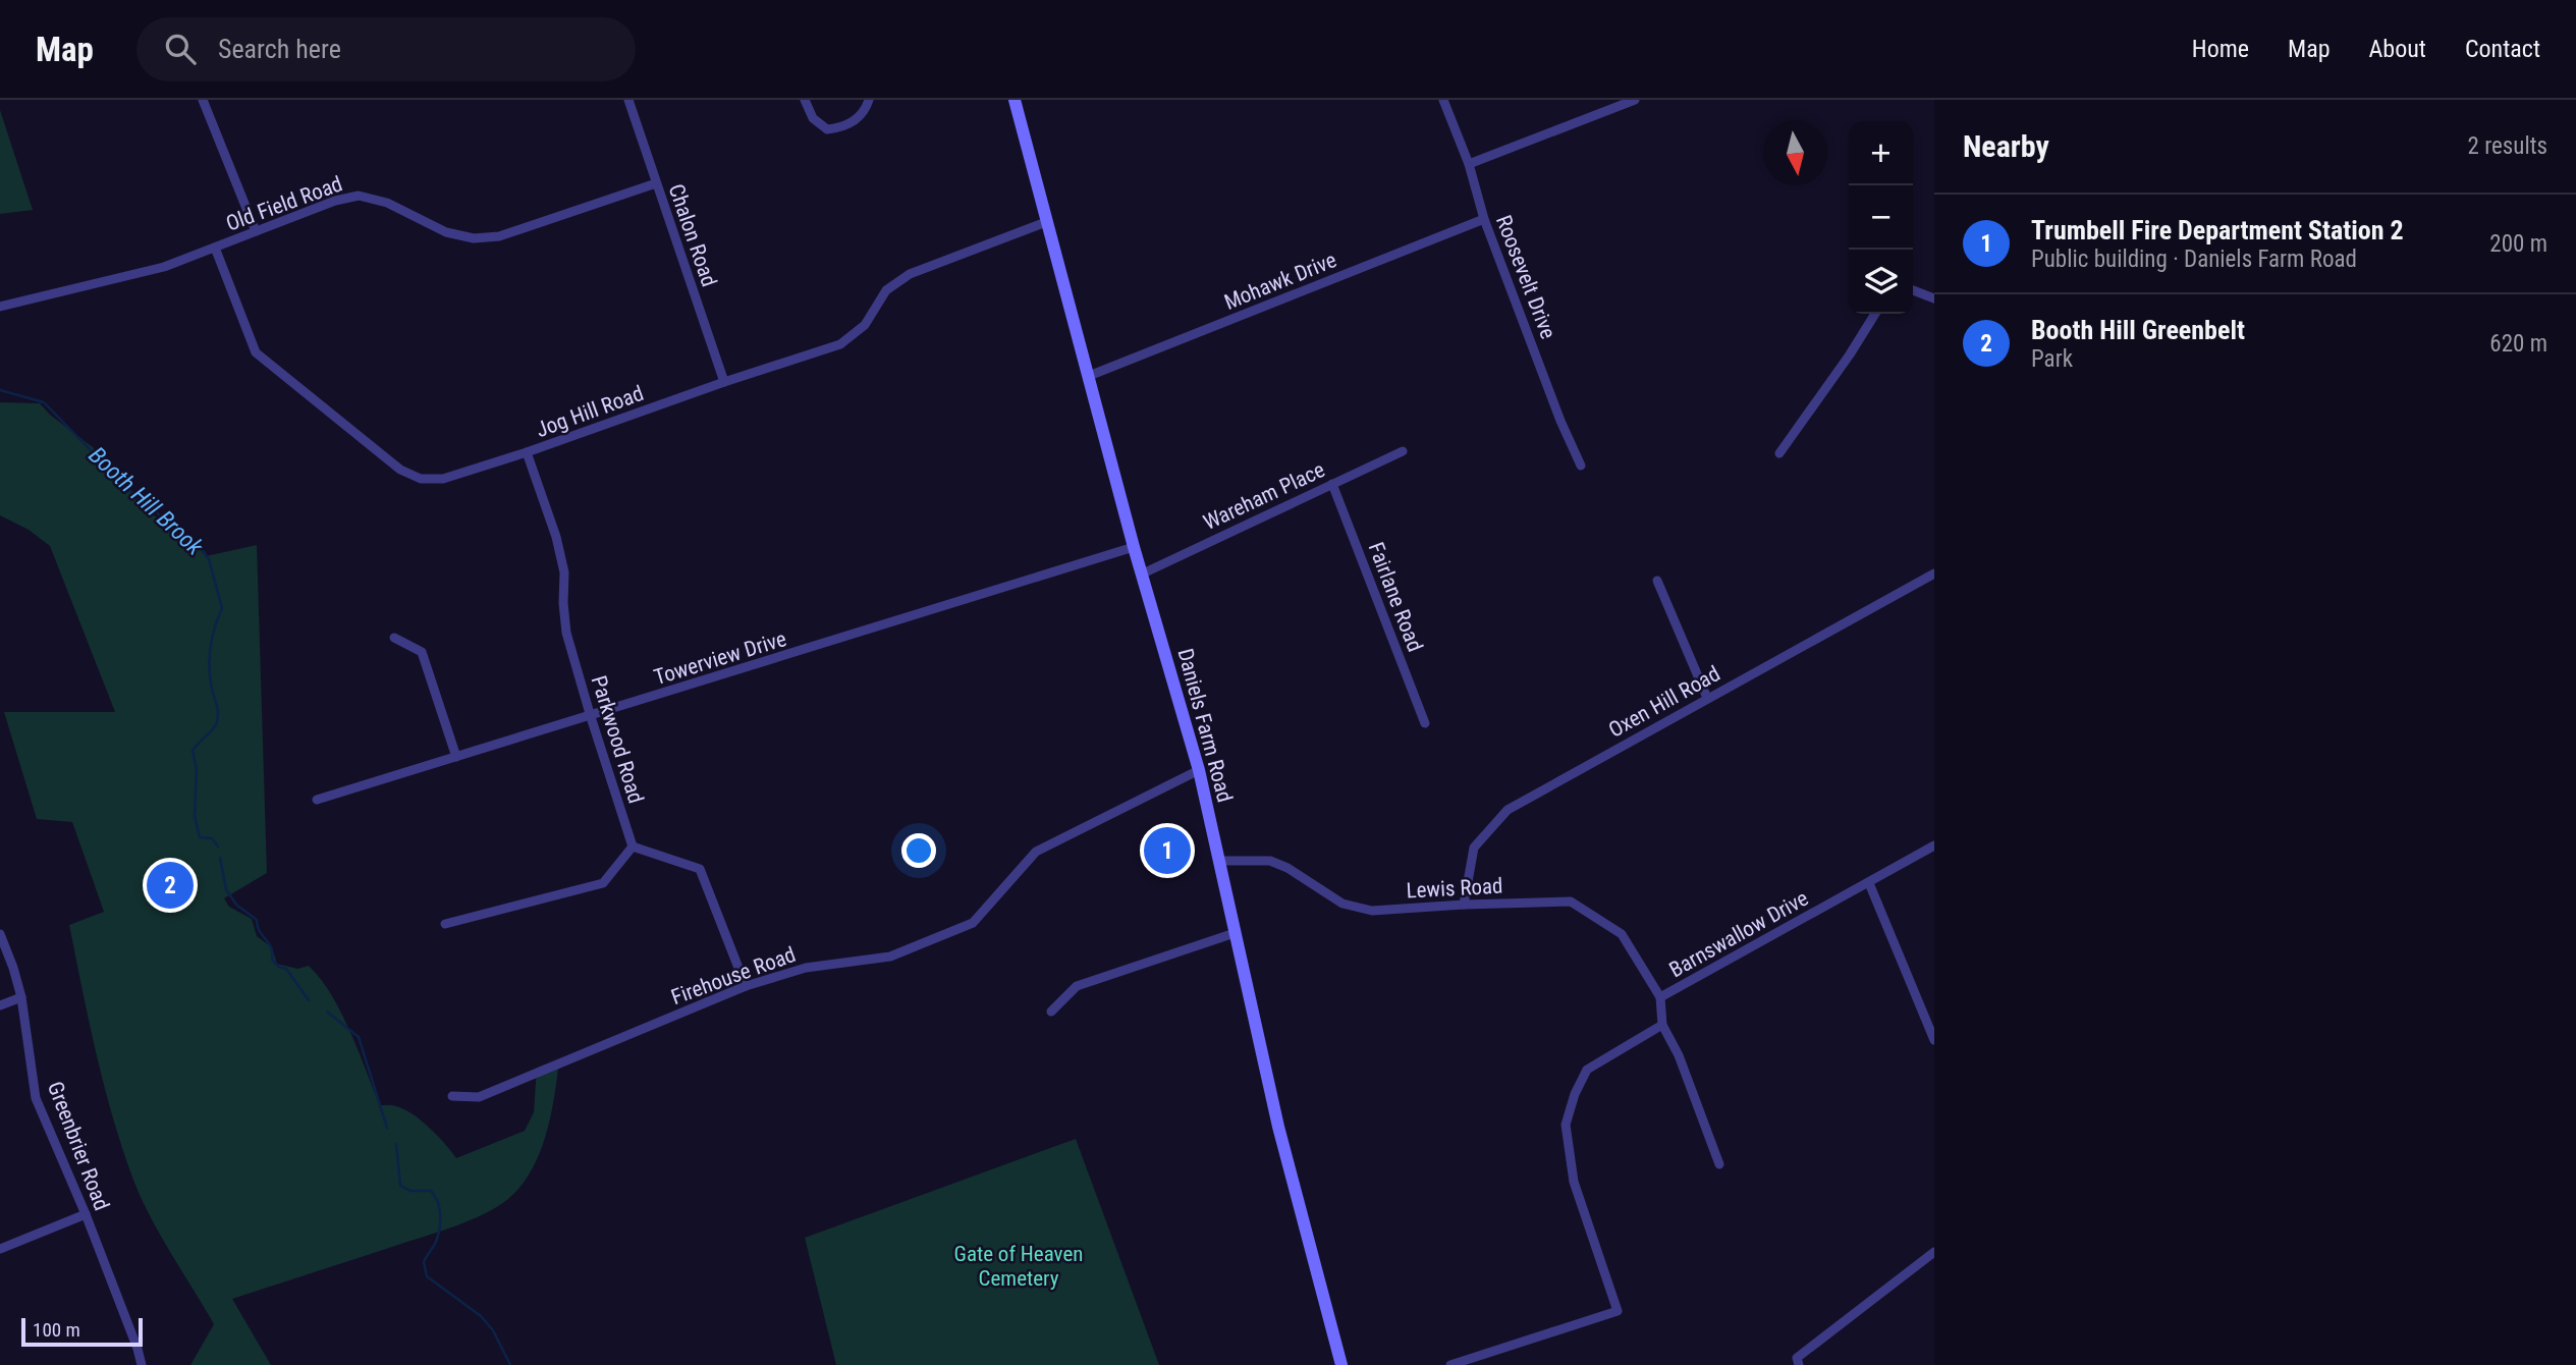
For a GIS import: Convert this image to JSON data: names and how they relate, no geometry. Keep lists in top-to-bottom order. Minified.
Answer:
{"streets":{"main road":["Daniels Farm Road"],"street":["Old Field Road","Chalon Road","Roosevelt Drive","Mohawk Drive","Jog Hill Road","Wareham Place","Fairlane Road","Towerview Drive","Oxen Hill Road","Parkwood Road","Lewis Road","Barnswallow Drive","Firehouse Road","Greenbrier Road"]},"crossings":[["Old Field Road","Chalon Road"],["Old Field Road","Jog Hill Road"],["Chalon Road","Jog Hill Road"],["Roosevelt Drive","Mohawk Drive"],["Mohawk Drive","Daniels Farm Road"],["Jog Hill Road","Daniels Farm Road"],["Jog Hill Road","Parkwood Road"],["Wareham Place","Fairlane Road"],["Wareham Place","Daniels Farm Road"],["Towerview Drive","Daniels Farm Road"],["Towerview Drive","Parkwood Road"],["Oxen Hill Road","Lewis Road"],["Daniels Farm Road","Lewis Road"],["Daniels Farm Road","Firehouse Road"],["Lewis Road","Barnswallow Drive"]],"water":["Booth Hill Brook"],"parks":["Gate of Heaven Cemetery"],"scale_bar":"100 m","north":"bottom","page":{"header":"Map","search":"Search here","nav":["Home","Map","About","Contact"],"heading":["Nearby","2 results"],"map_buttons":["+","−"],"list":[{"mark":"1","name":"Trumbell Fire Department Station 2","note":"Public building · Daniels Farm Road","value":"200 m"},{"mark":"2","name":"Booth Hill Greenbelt","note":"Park","value":"620 m"}],"pins":["1","2"],"scale":"100 m"}}
